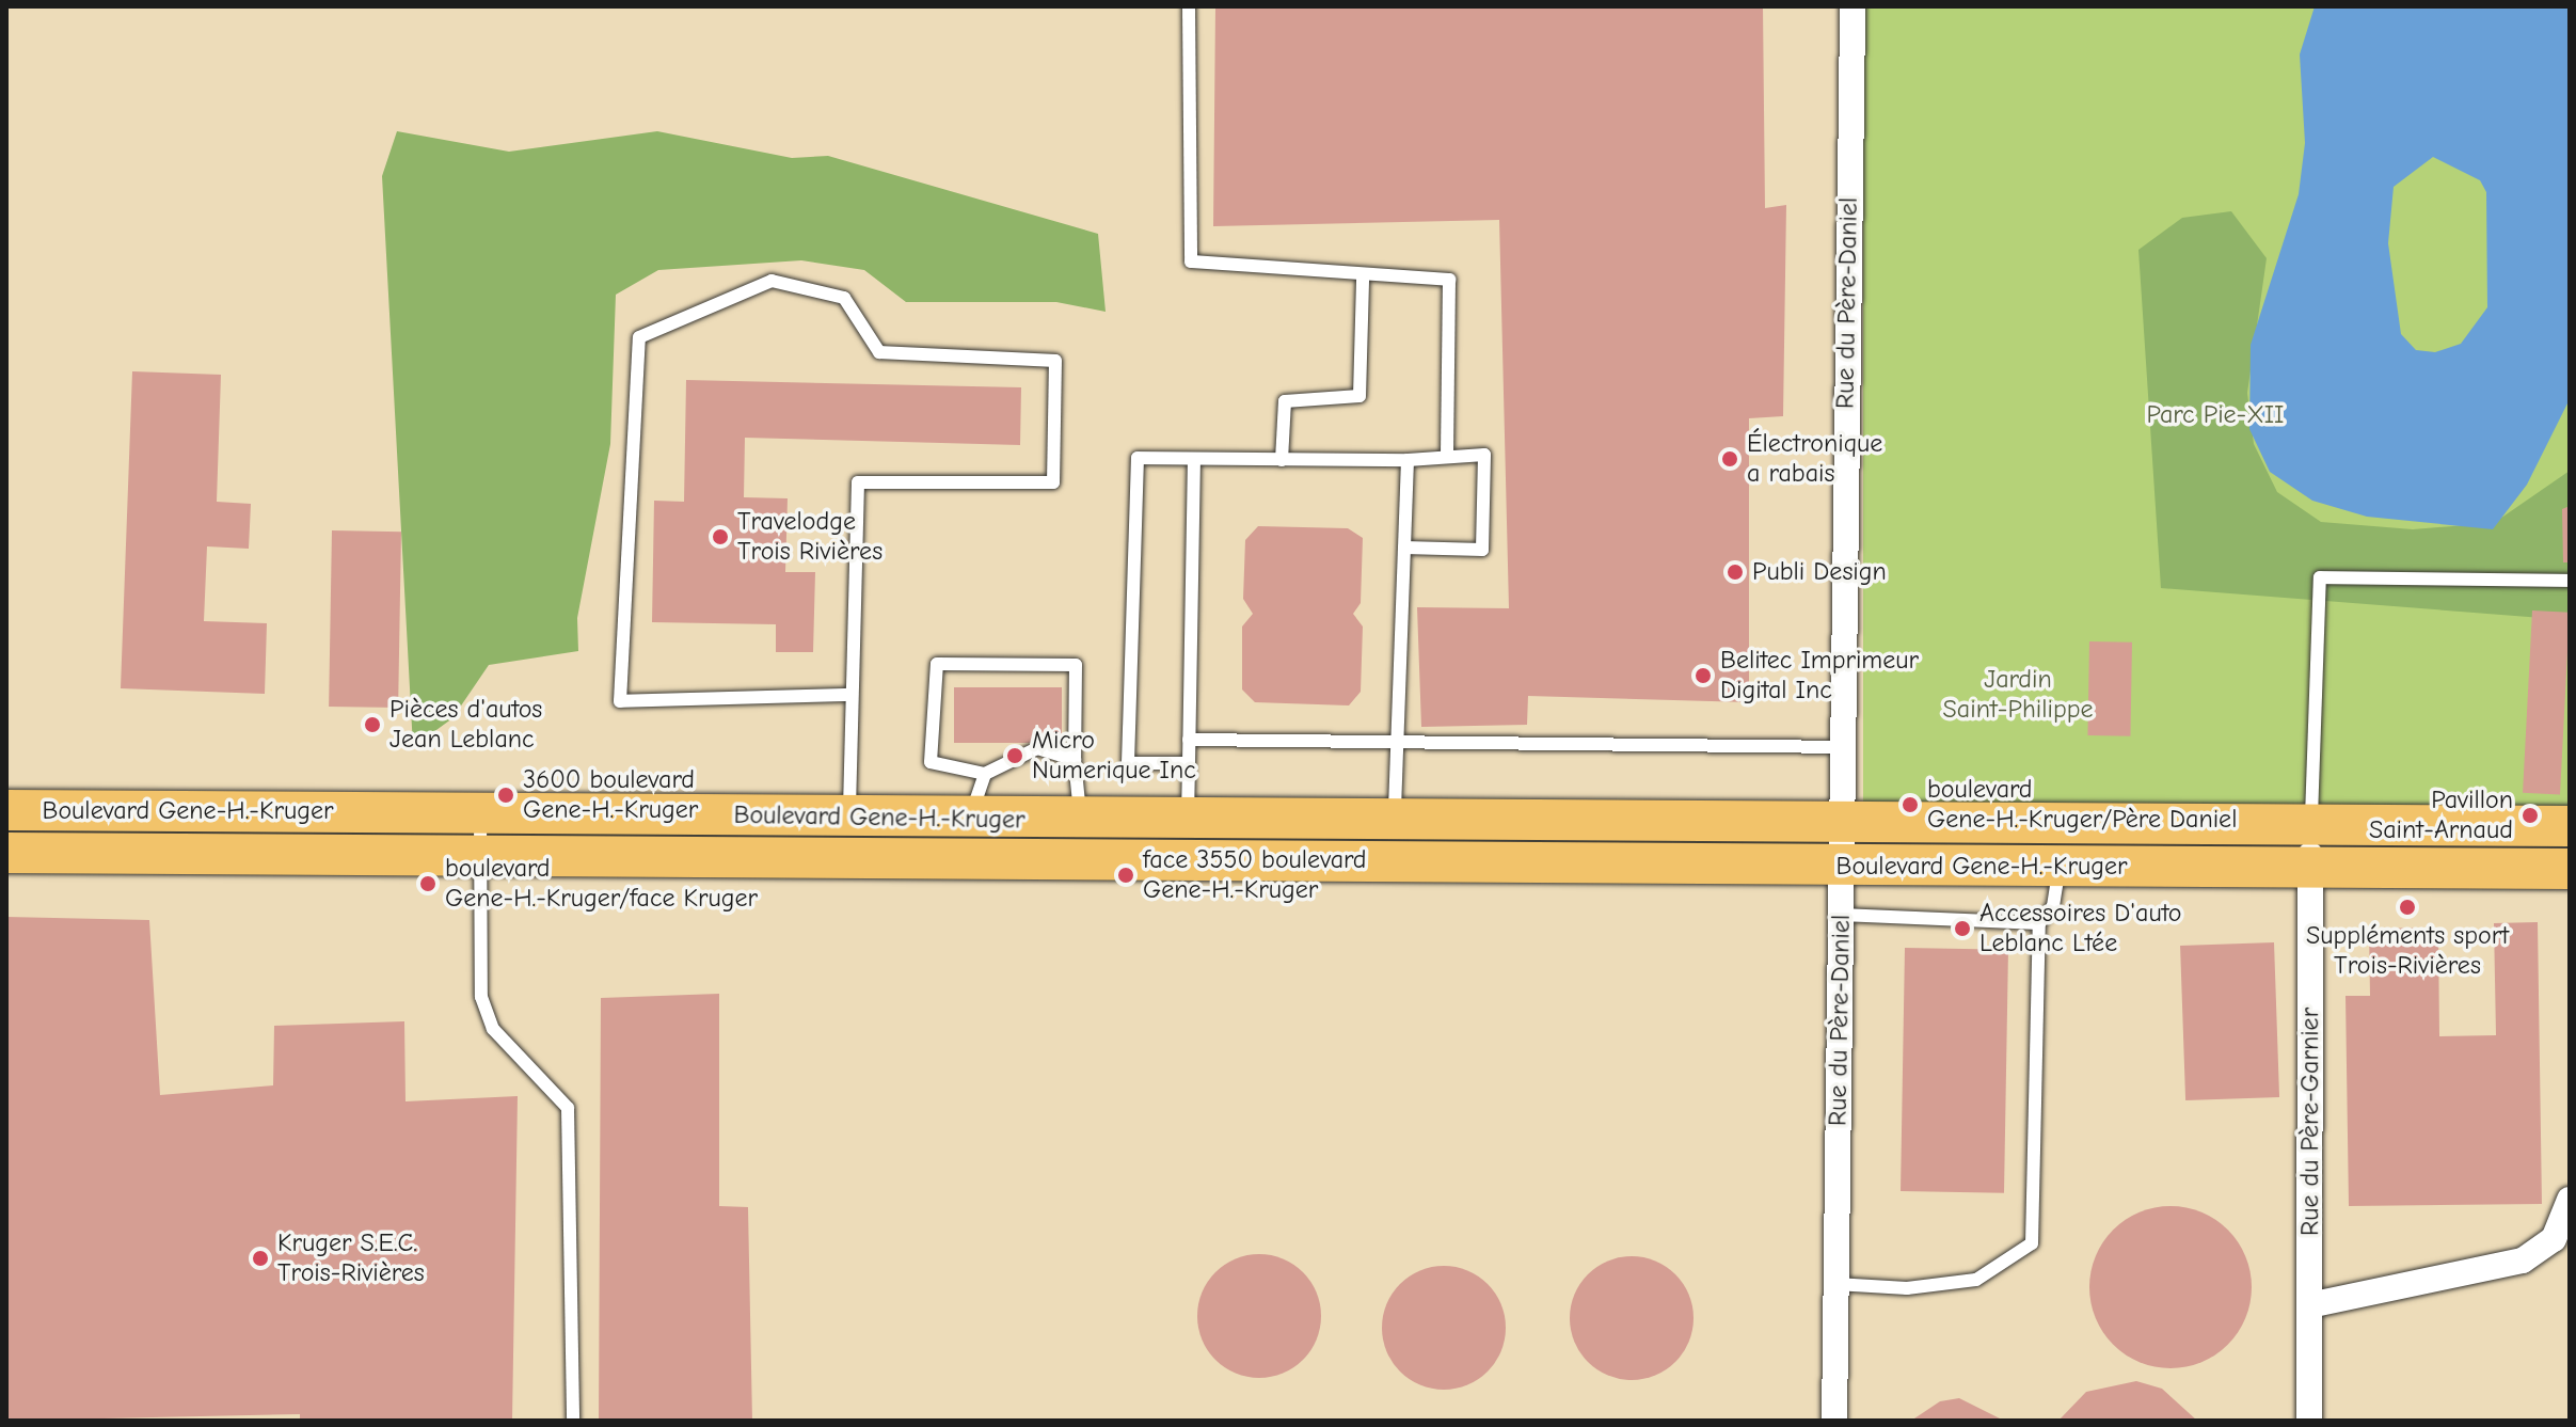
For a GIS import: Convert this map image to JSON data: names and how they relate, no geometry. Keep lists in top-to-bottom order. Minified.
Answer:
{"streets":{"main road":["Boulevard Gene-H.-Kruger"],"street":["Rue du Père-Daniel","Rue du Père-Garnier"]},"crossings":[["Rue du Père-Daniel","Boulevard Gene-H.-Kruger"],["Boulevard Gene-H.-Kruger","Rue du Père-Garnier"]],"parks":["Parc Pie-XII","Jardin Saint-Philippe"],"places":["Électronique a rabais","Travelodge Trois Rivières","Publi Design","Belitec Imprimeur Digital Inc","Pièces d'autos Jean Leblanc","Micro Numerique Inc","3600 boulevard Gene-H.-Kruger","boulevard Gene-H.-Kruger/Père Daniel","Pavillon Saint-Arnaud","face 3550 boulevard Gene-H.-Kruger","boulevard Gene-H.-Kruger/face Kruger","Suppléments sport Trois-Rivières","Accessoires D'auto Leblanc Ltée","Kruger S.E.C. Trois-Rivières"]}
